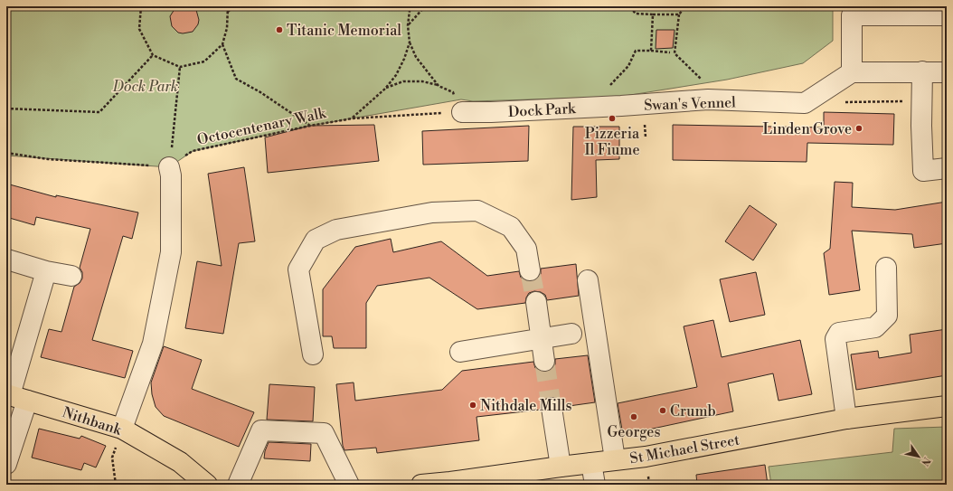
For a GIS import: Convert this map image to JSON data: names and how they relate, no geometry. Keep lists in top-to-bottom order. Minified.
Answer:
{"streets":{"main road":["Nithbank","St Michael Street"],"street":["Swan's Vennel","Dock Park"],"path":["Octocentenary Walk"]},"crossings":[["Swan's Vennel","Dock Park"],["Dock Park","Octocentenary Walk"]],"parks":["Dock Park"],"places":["Titanic Memorial","Pizzeria Il Fiume","Linden Grove","Nithdale Mills","Crumb","Georges"],"north":"bottom right"}
